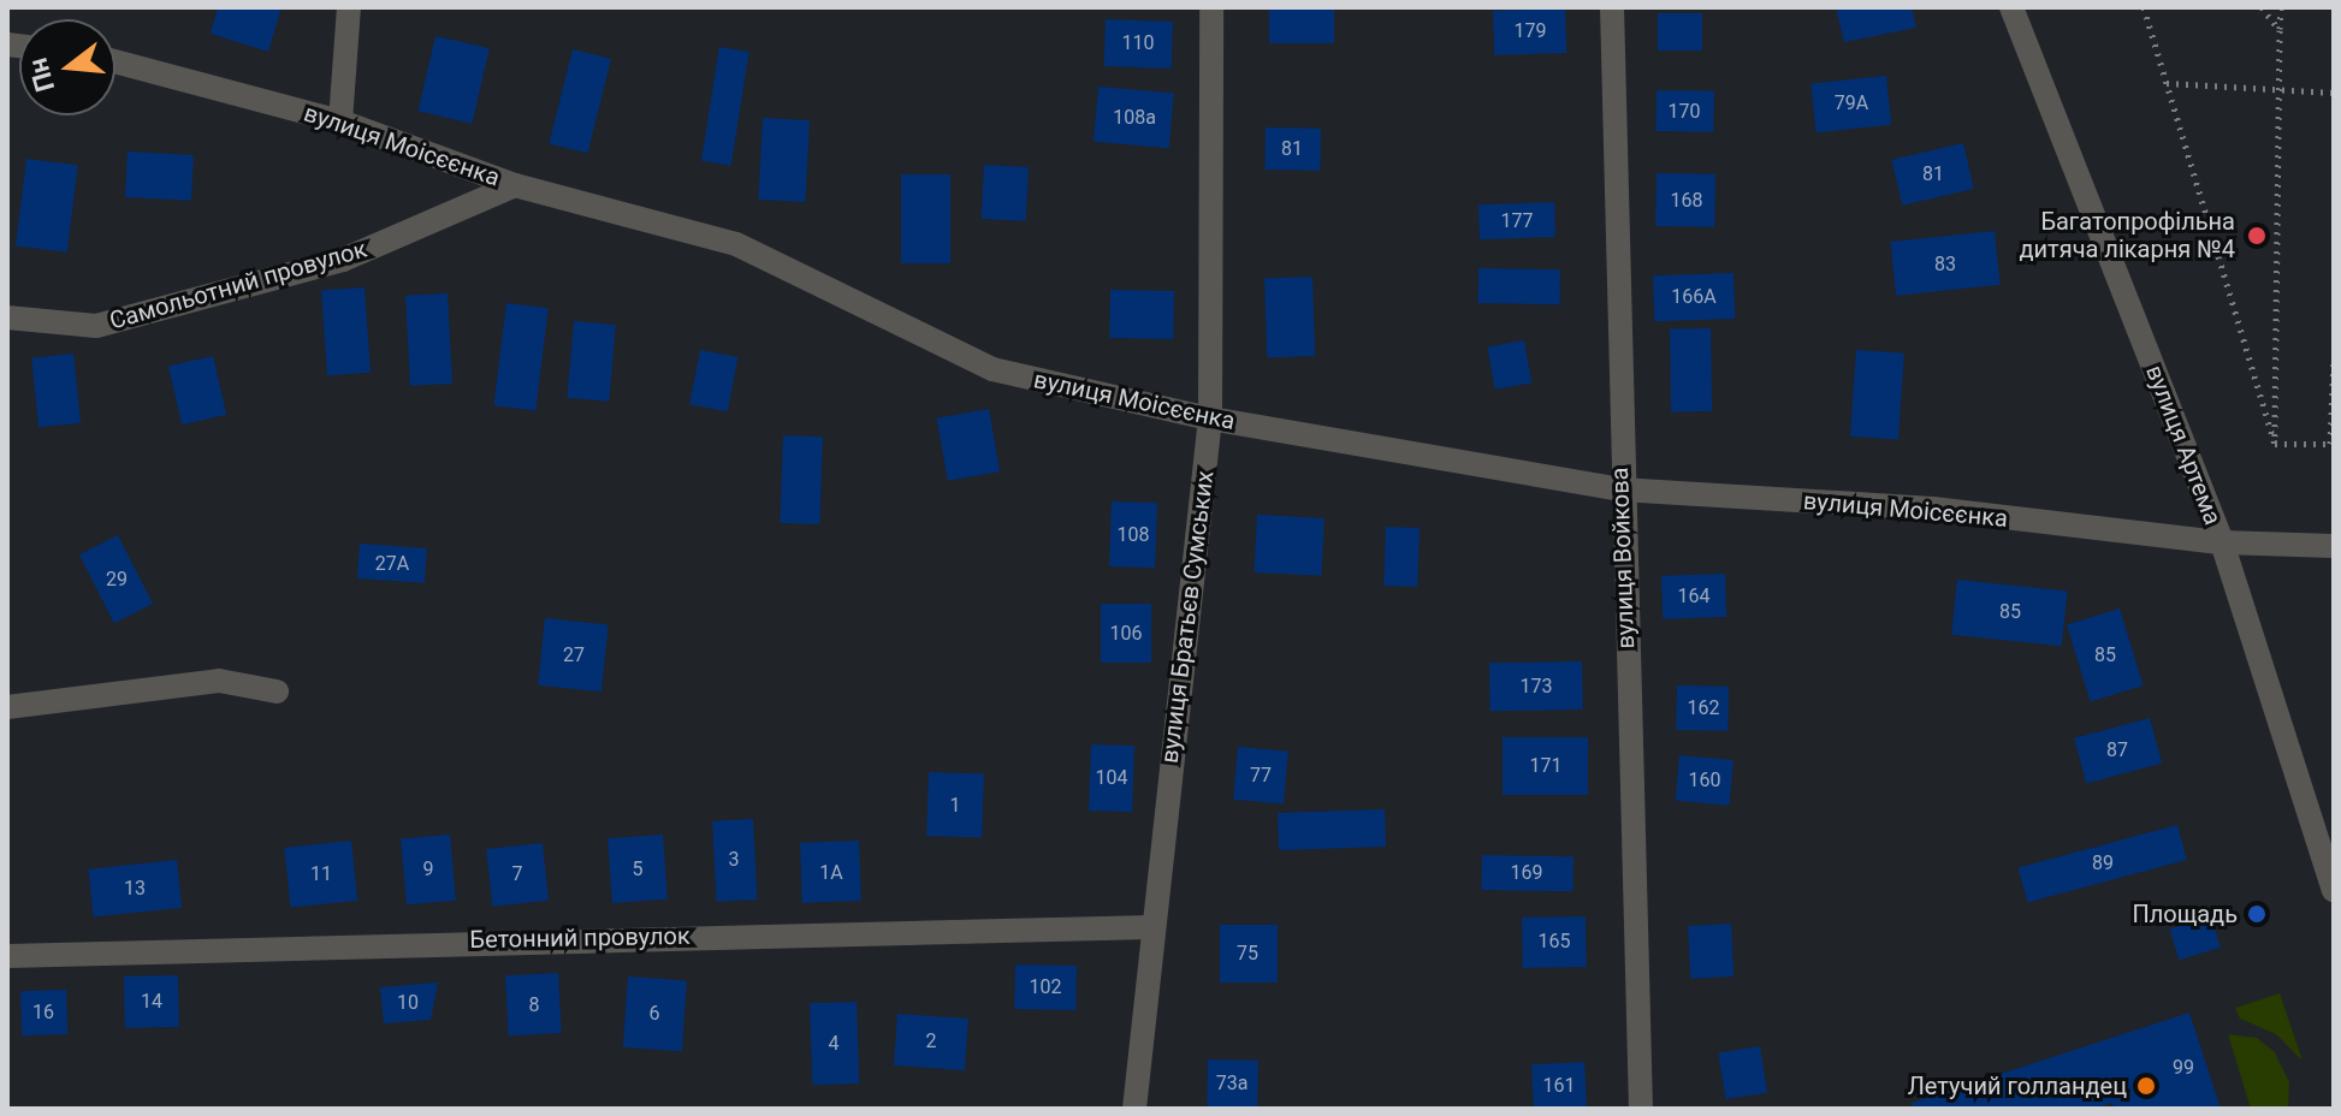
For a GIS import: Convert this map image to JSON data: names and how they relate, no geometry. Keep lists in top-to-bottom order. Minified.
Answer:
{"streets":{"street":["вулиця Моісєєнка","Самольотний провулок","вулиця Артема","вулиця Войкова","вулиця Братьєв Сумських","Бетонний провулок"]},"crossings":[["вулиця Моісєєнка","Самольотний провулок"],["вулиця Моісєєнка","вулиця Артема"],["вулиця Моісєєнка","вулиця Войкова"],["вулиця Моісєєнка","вулиця Братьєв Сумських"],["вулиця Братьєв Сумських","Бетонний провулок"]],"places":["Багатопрофільна дитяча лікарня №4","Площадь","Летучий голландец"],"house_numbers":["179","110","79А","170","108а","81","81","168","177","83","166А","108","27А","29","164","85","106","27","85","173","162","87","171","77","104","160","1","3","89","9","5","1А","169","11","7","13","165","75","102","14","10","8","16","6","2","4","99","73а","161"],"north":"left"}
